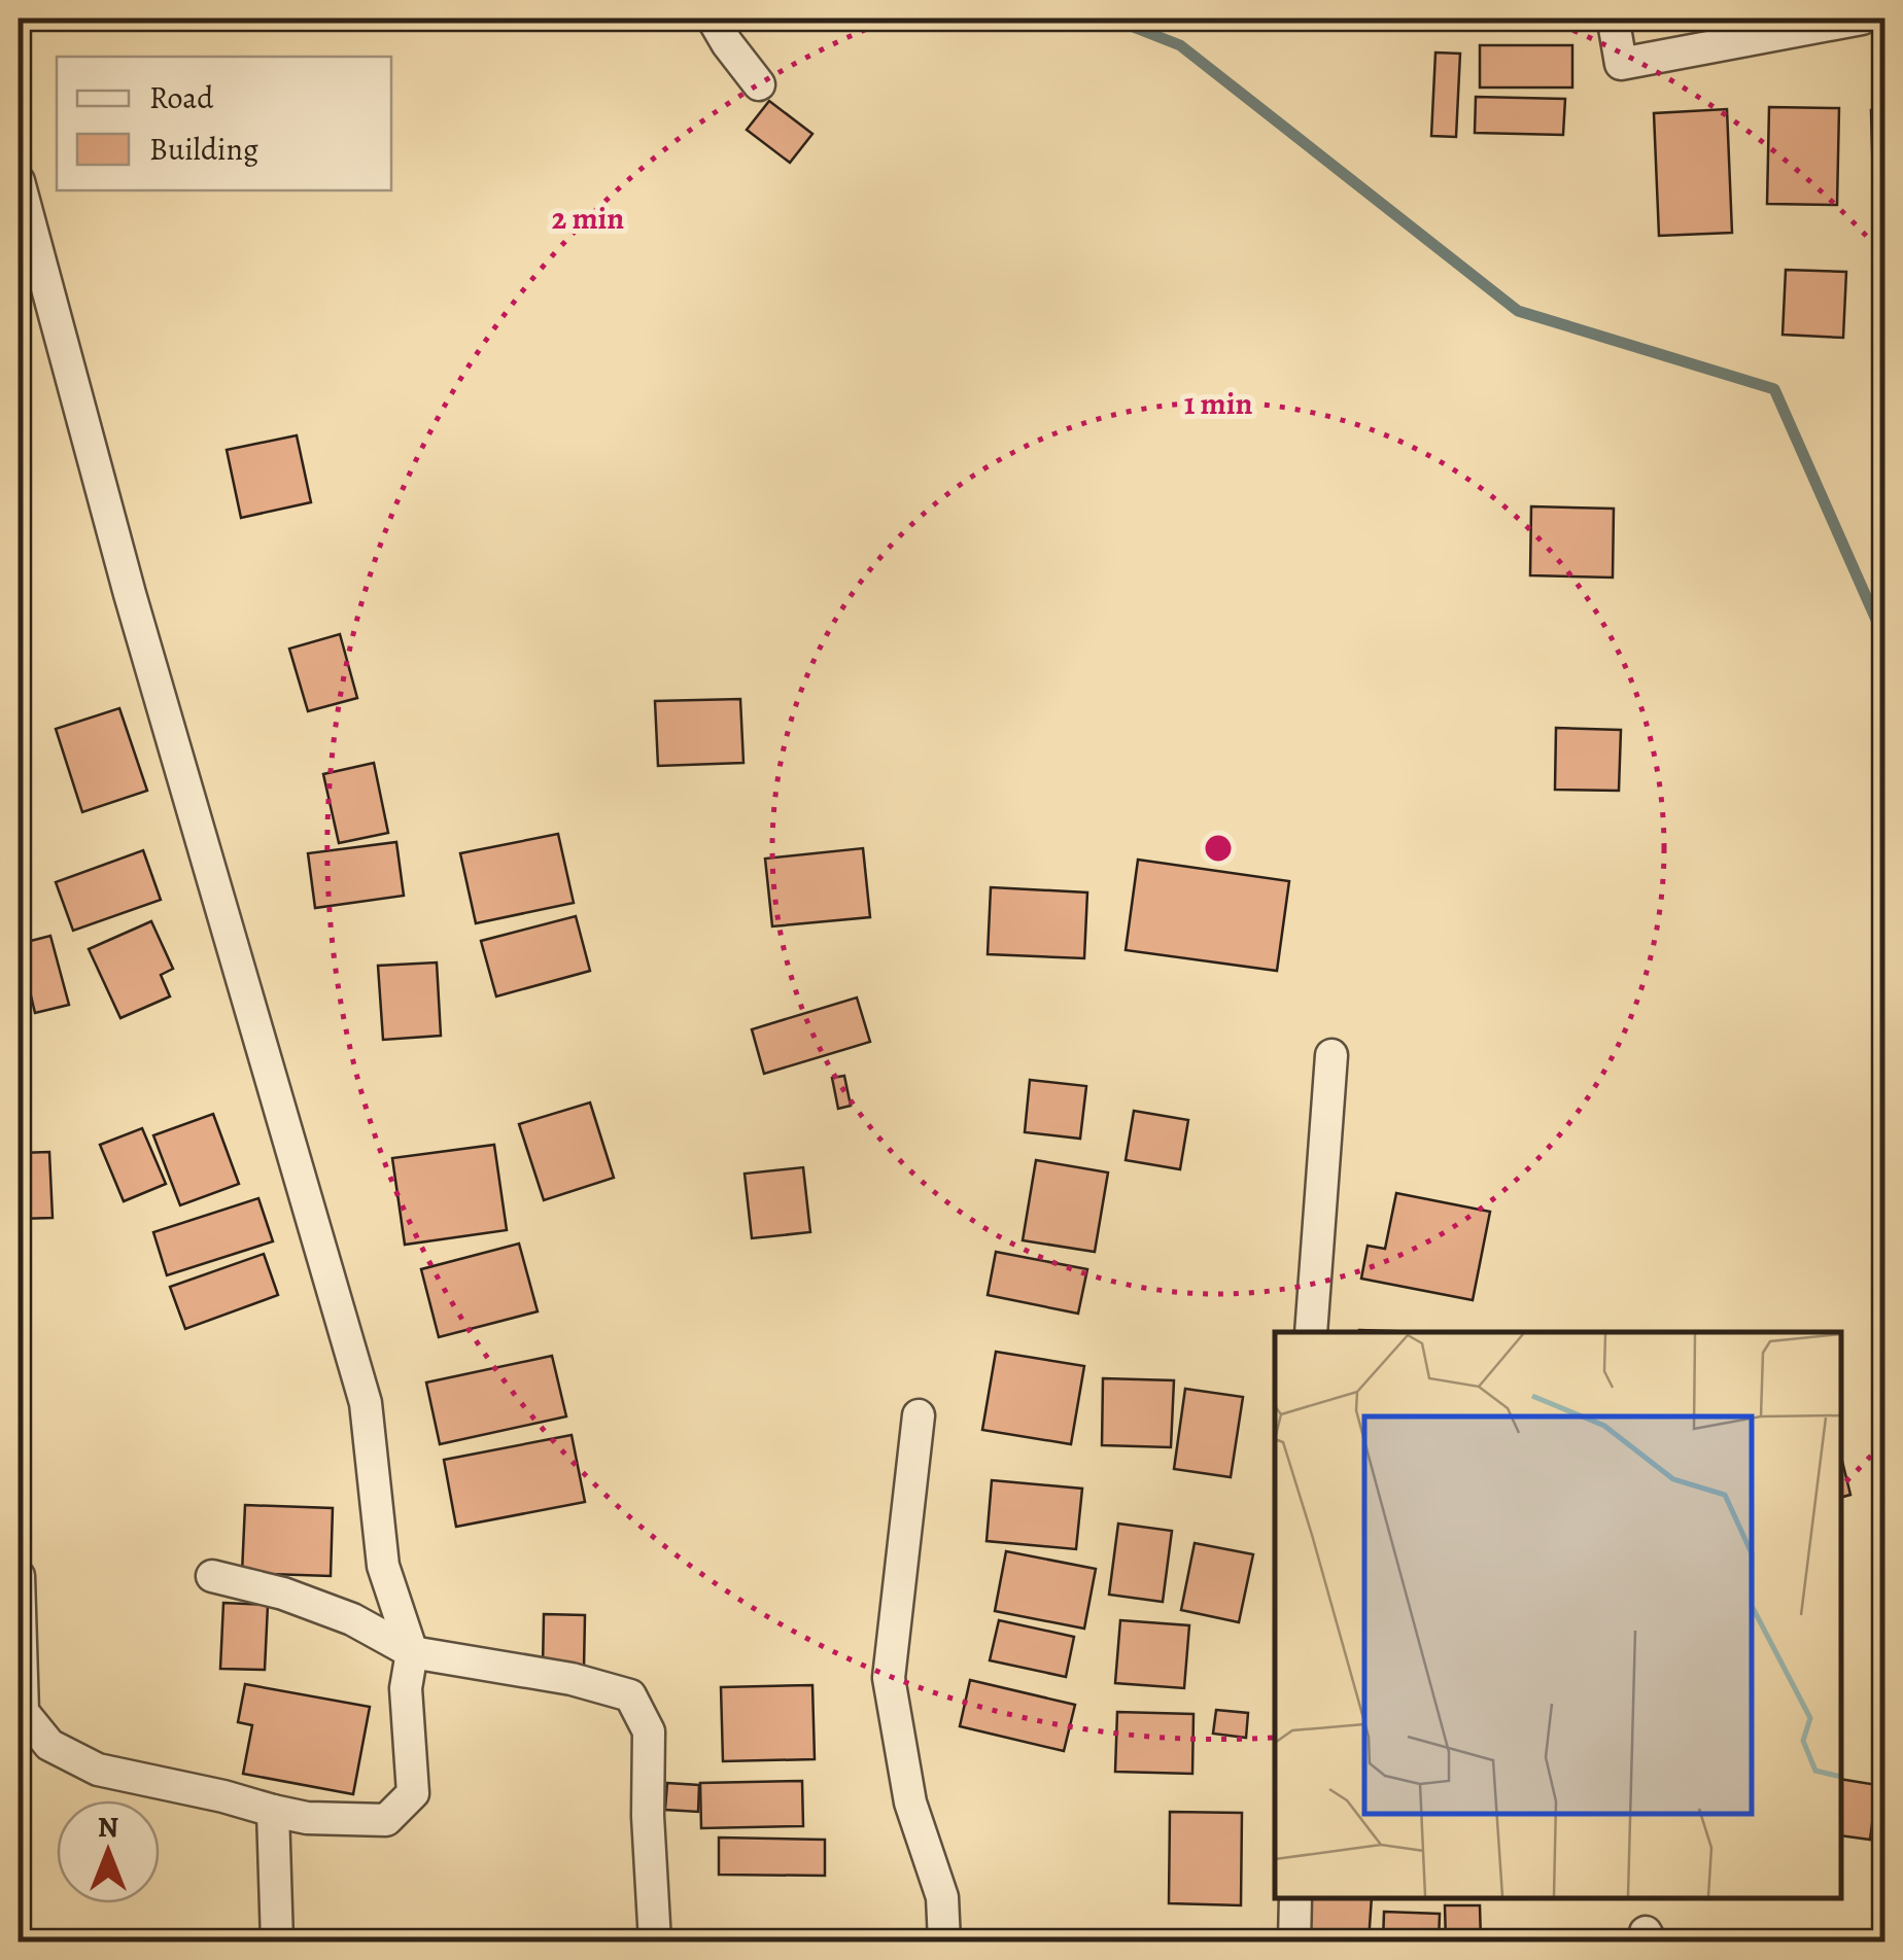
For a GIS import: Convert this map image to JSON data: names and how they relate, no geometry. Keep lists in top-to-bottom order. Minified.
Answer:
{"legend":["Road","Building"],"north":"top","rings":["2 min","1 min"]}
